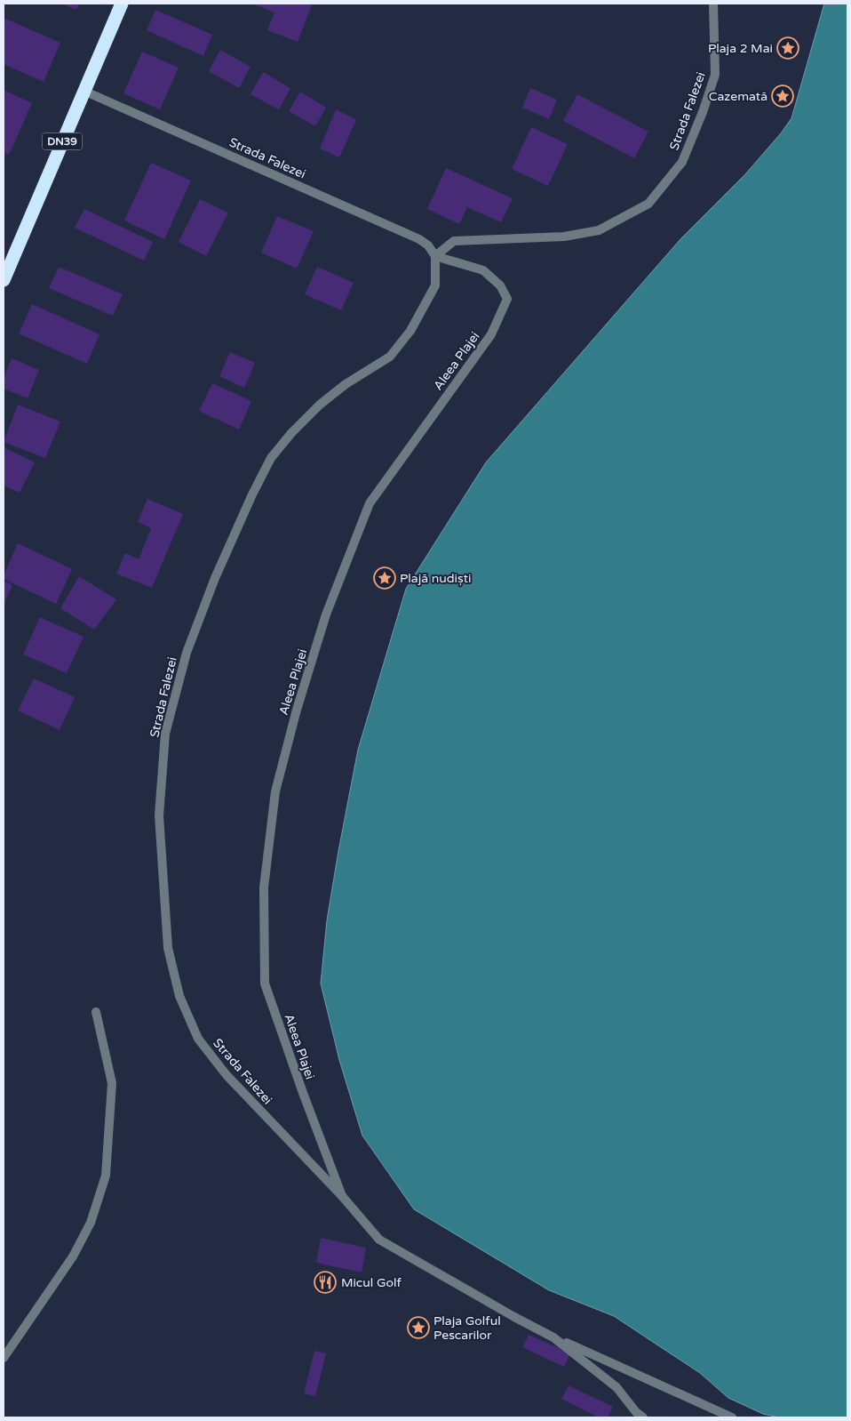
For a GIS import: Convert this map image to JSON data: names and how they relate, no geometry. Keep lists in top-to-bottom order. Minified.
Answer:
{"streets":{"highway":["DN39"],"street":["Strada Falezei","Aleea Plajei"]},"crossings":[["Strada Falezei","DN39"],["Strada Falezei","Aleea Plajei"]],"places":{"place":["Plaja 2 Mai","Cazemată","Plajă nudiști","Plaja Golful Pescarilor"],"restaurant":["Micul Golf"]}}
